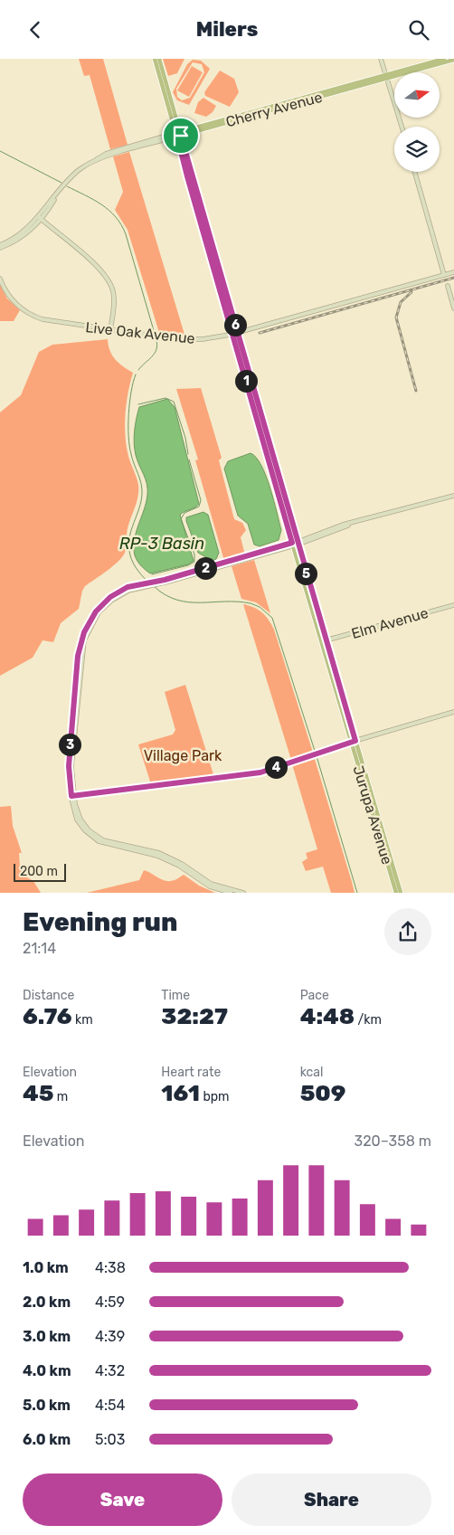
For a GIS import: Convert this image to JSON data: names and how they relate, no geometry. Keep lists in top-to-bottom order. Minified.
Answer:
{"streets":{"main road":["Cherry Avenue","Jurupa Avenue"],"street":["Live Oak Avenue","Elm Avenue"]},"crossings":[["Cherry Avenue","Jurupa Avenue"],["Live Oak Avenue","Jurupa Avenue"],["Elm Avenue","Jurupa Avenue"]],"water":["RP-3 Basin"],"parks":["Village Park"],"scale_bar":"200 m","north":"right","page":{"header":"Milers","pins":["6","1","2","5","3","4"],"scale":"200 m","heading":["Evening run","21:14"],"stats":[["Distance","6.76 km"],["Time","32:27"],["Pace","4:48 /km"],["Elevation","45 m"],["Heart rate","161 bpm"],["kcal","509"]],"chart":["Elevation","320–358 m"],"list":[{"name":"1.0 km","note":"4:38"},{"name":"2.0 km","note":"4:59"},{"name":"3.0 km","note":"4:39"},{"name":"4.0 km","note":"4:32"},{"name":"5.0 km","note":"4:54"},{"name":"6.0 km","note":"5:03"}],"buttons":["Save","Share"]}}
